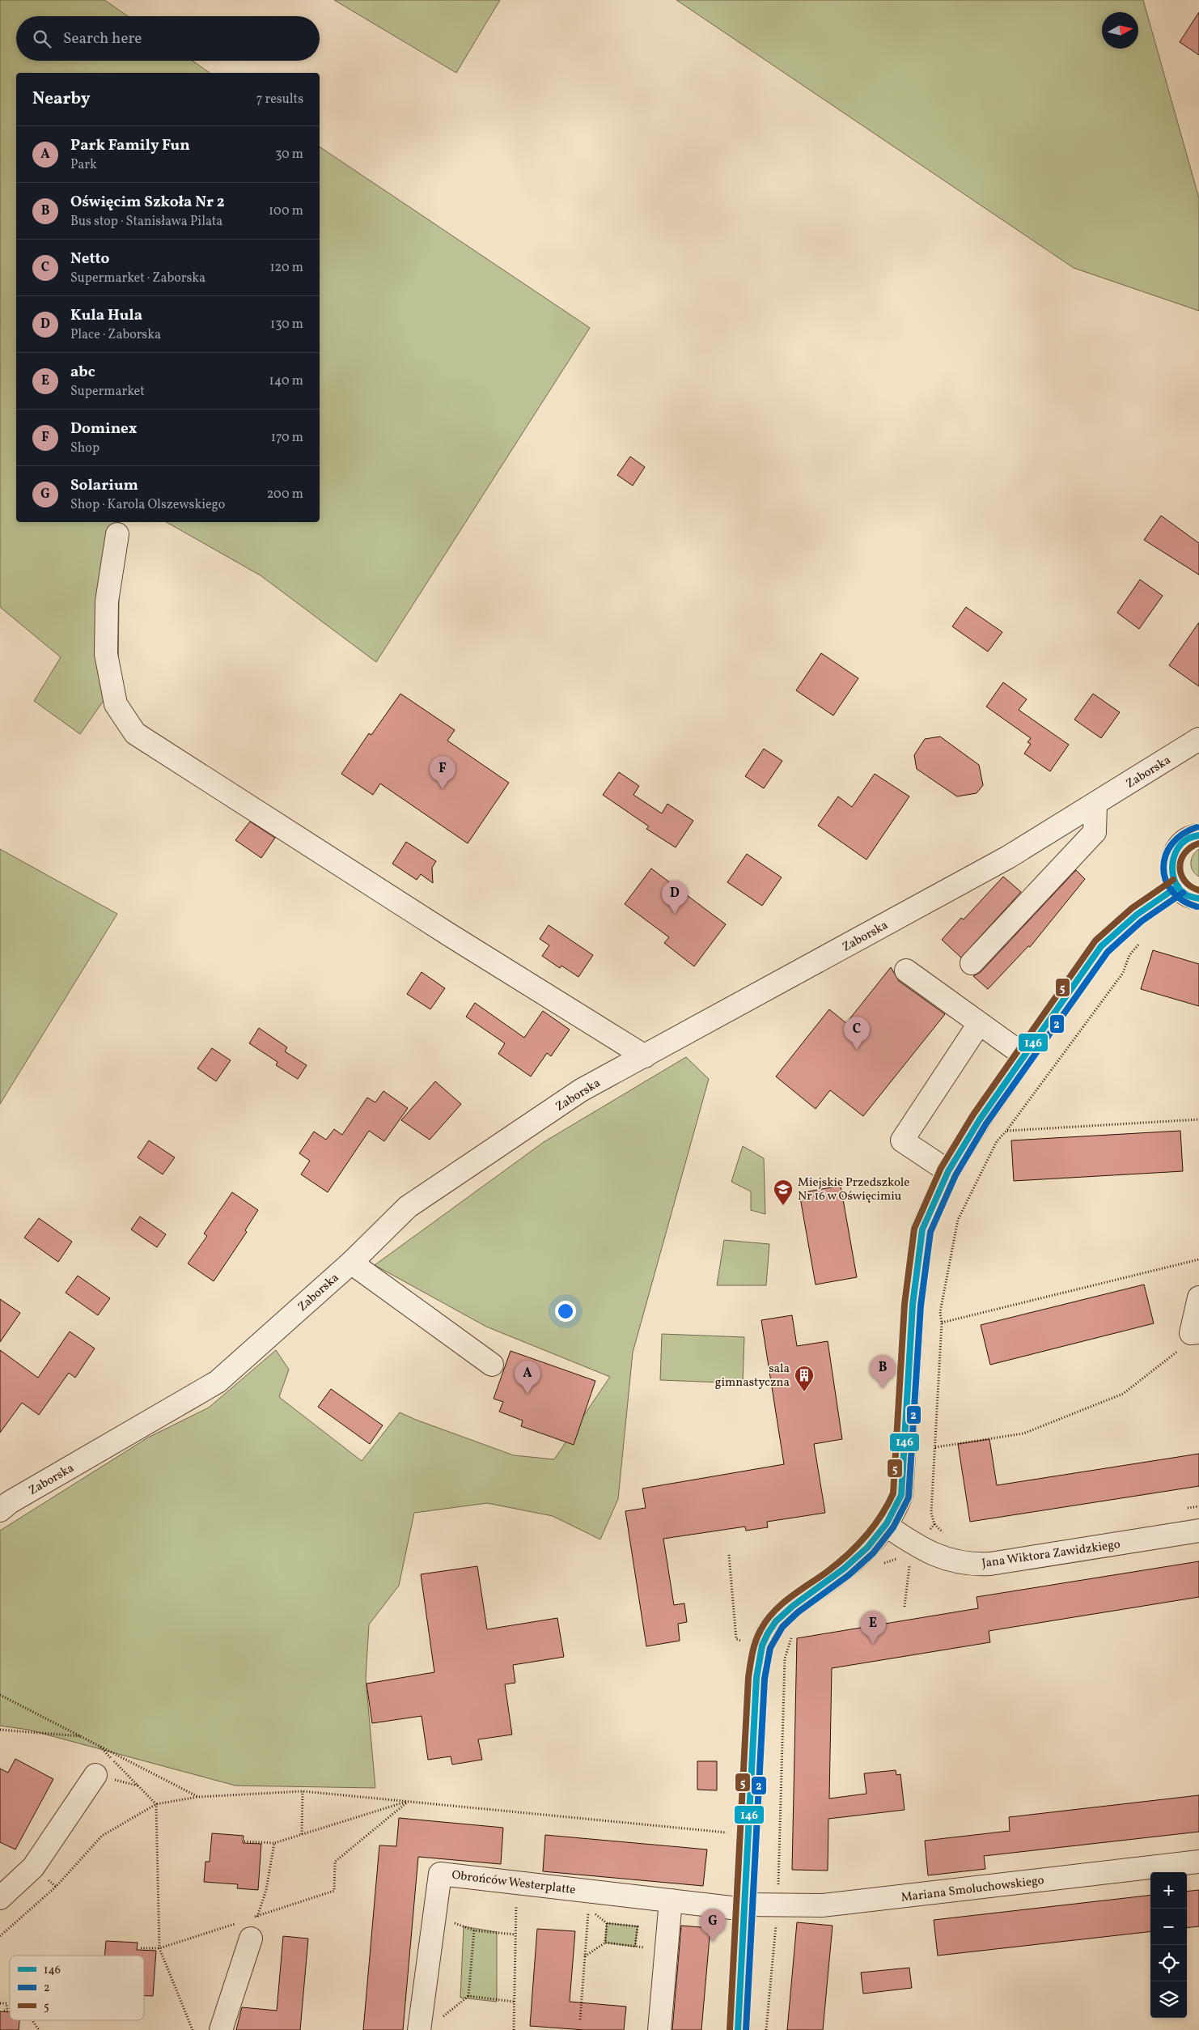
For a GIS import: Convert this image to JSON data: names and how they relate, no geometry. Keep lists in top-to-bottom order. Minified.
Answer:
{"streets":{"street":["Zaborska","Jana Wiktora Zawidzkiego","Obrońców Westerplatte","Mariana Smoluchowskiego"]},"crossings":[["Obrońców Westerplatte","Mariana Smoluchowskiego"]],"places":{"school or university":["Miejskie Przedszkole Nr 16 w Oświęcimiu"],"building":["sala gimnastyczna"]},"lines":["transit line 2","transit line 146","transit line 5"],"legend":["146","2","5"],"north":"right","page":{"search":"Search here","heading":["Nearby","7 results"],"list":[{"mark":"A","name":"Park Family Fun","note":"Park","value":"30 m"},{"mark":"B","name":"Oświęcim Szkoła Nr 2","note":"Bus stop · Stanisława Pilata","value":"100 m"},{"mark":"C","name":"Netto","note":"Supermarket · Zaborska","value":"120 m"},{"mark":"D","name":"Kula Hula","note":"Place · Zaborska","value":"130 m"},{"mark":"E","name":"abc","note":"Supermarket","value":"140 m"},{"mark":"F","name":"Dominex","note":"Shop","value":"170 m"},{"mark":"G","name":"Solarium","note":"Shop · Karola Olszewskiego","value":"200 m"}],"pins":["F","D","C","B","A","E","G"],"map_buttons":["+","−"]}}
